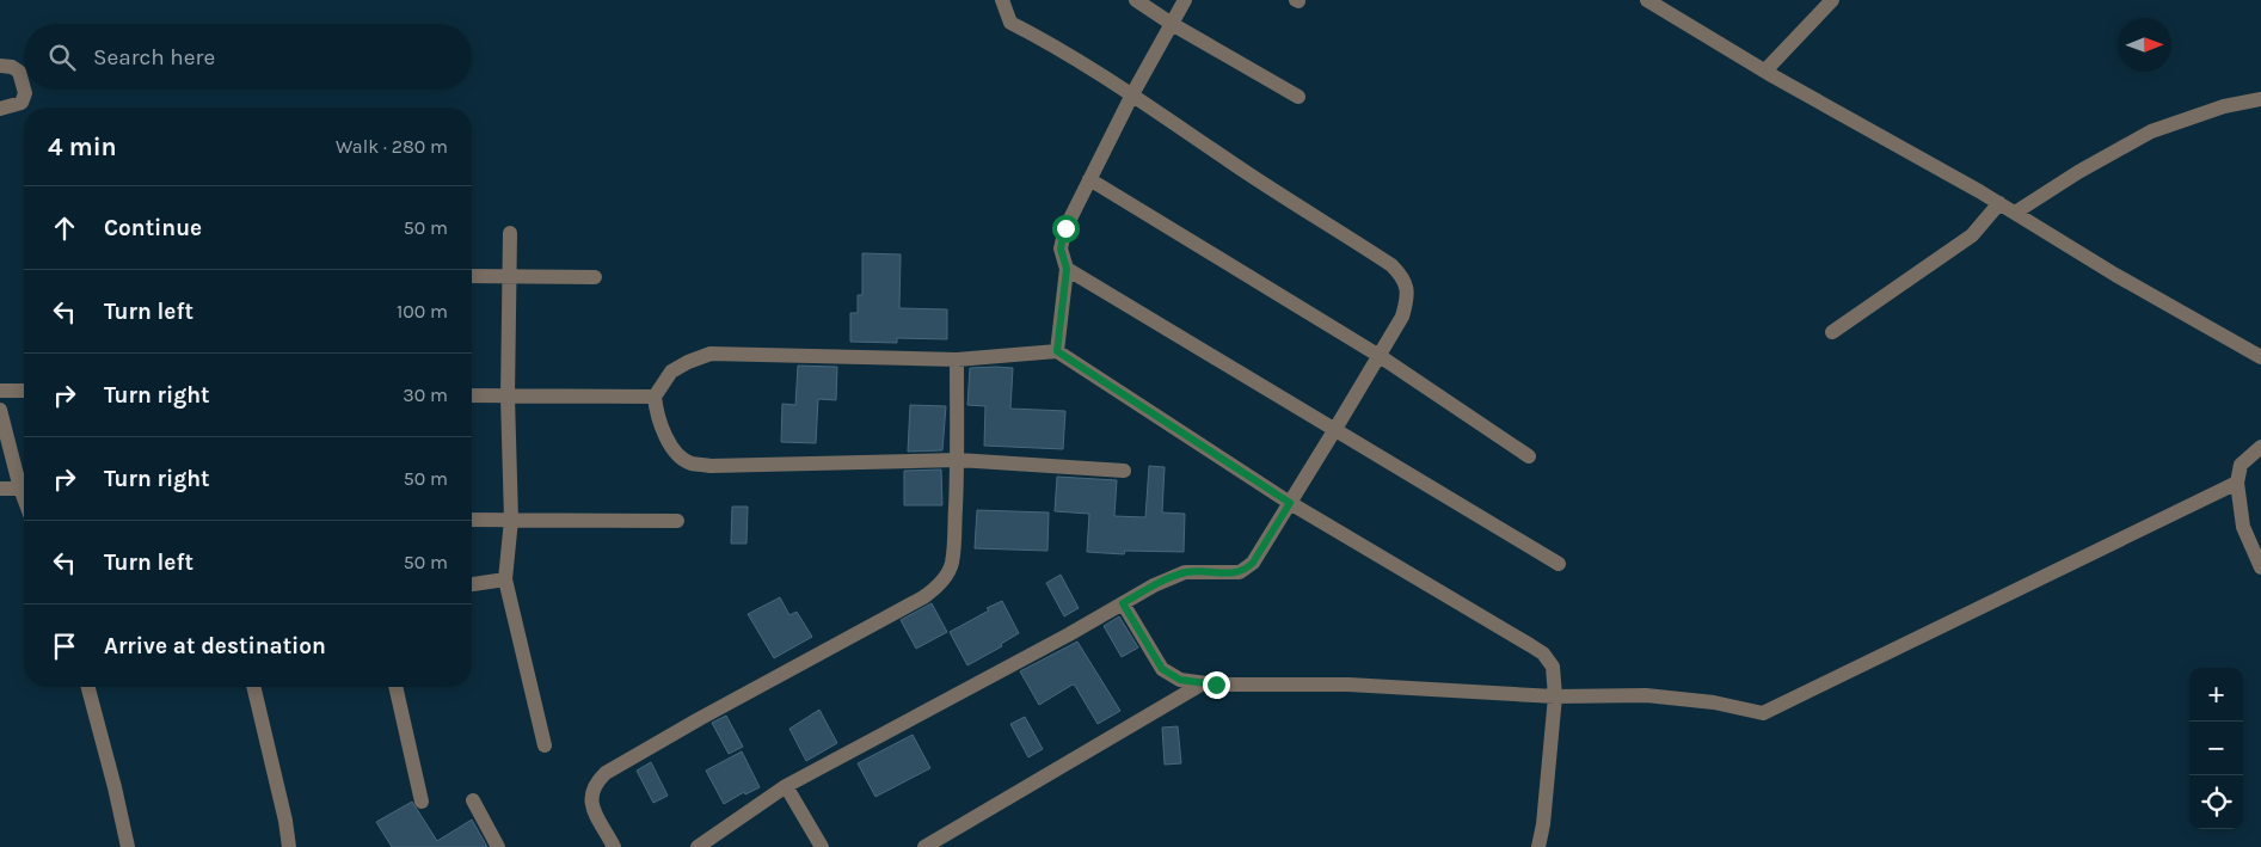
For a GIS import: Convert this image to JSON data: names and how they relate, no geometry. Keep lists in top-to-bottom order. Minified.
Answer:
{"north":"right","page":{"search":"Search here","heading":["4 min","Walk · 280 m"],"list":[["Continue","50 m"],["Turn left","100 m"],["Turn right","30 m"],["Turn right","50 m"],["Turn left","50 m"],"Arrive at destination"],"map_buttons":["+","−"]}}
